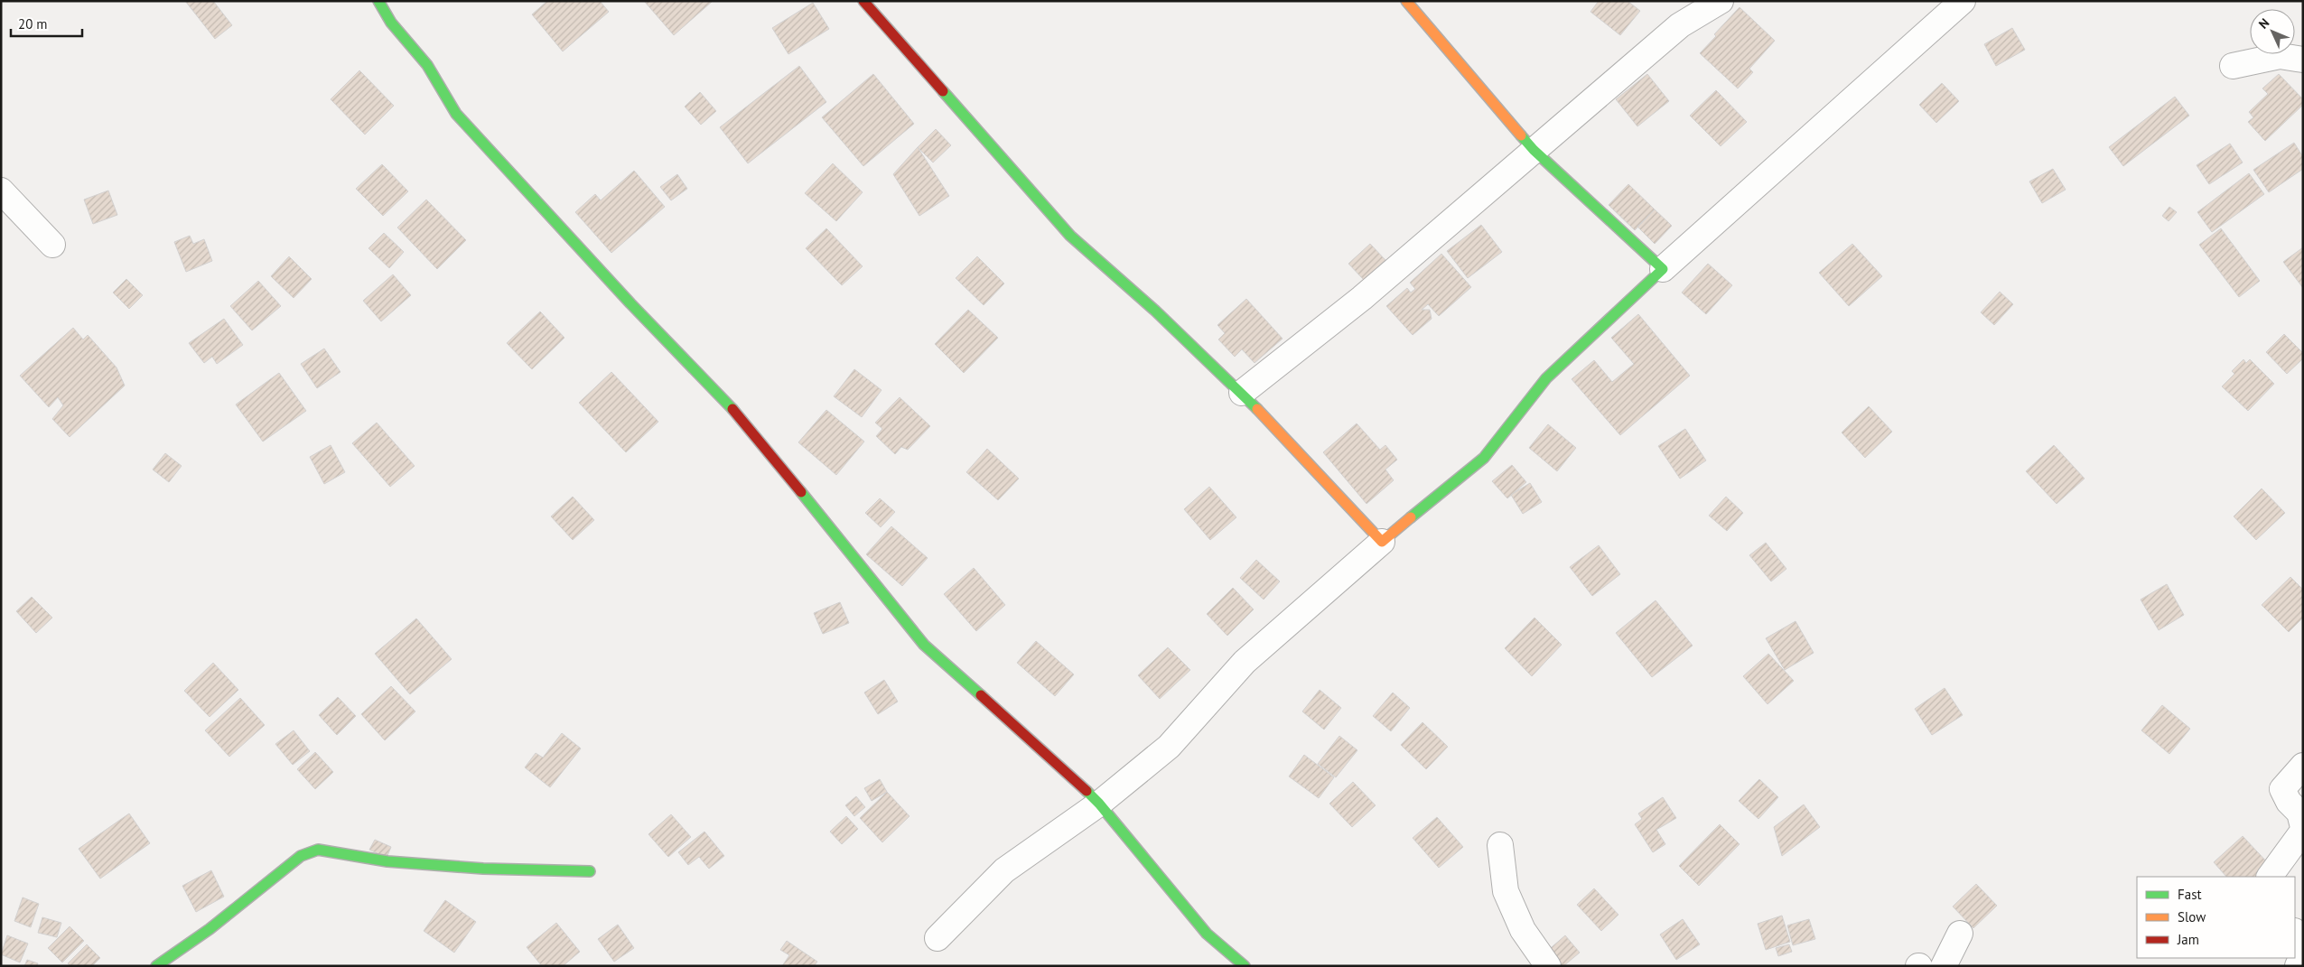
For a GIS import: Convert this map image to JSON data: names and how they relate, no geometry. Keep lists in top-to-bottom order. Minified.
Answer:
{"legend":["Fast","Slow","Jam"],"scale_bar":"20 m","north":"top left"}
